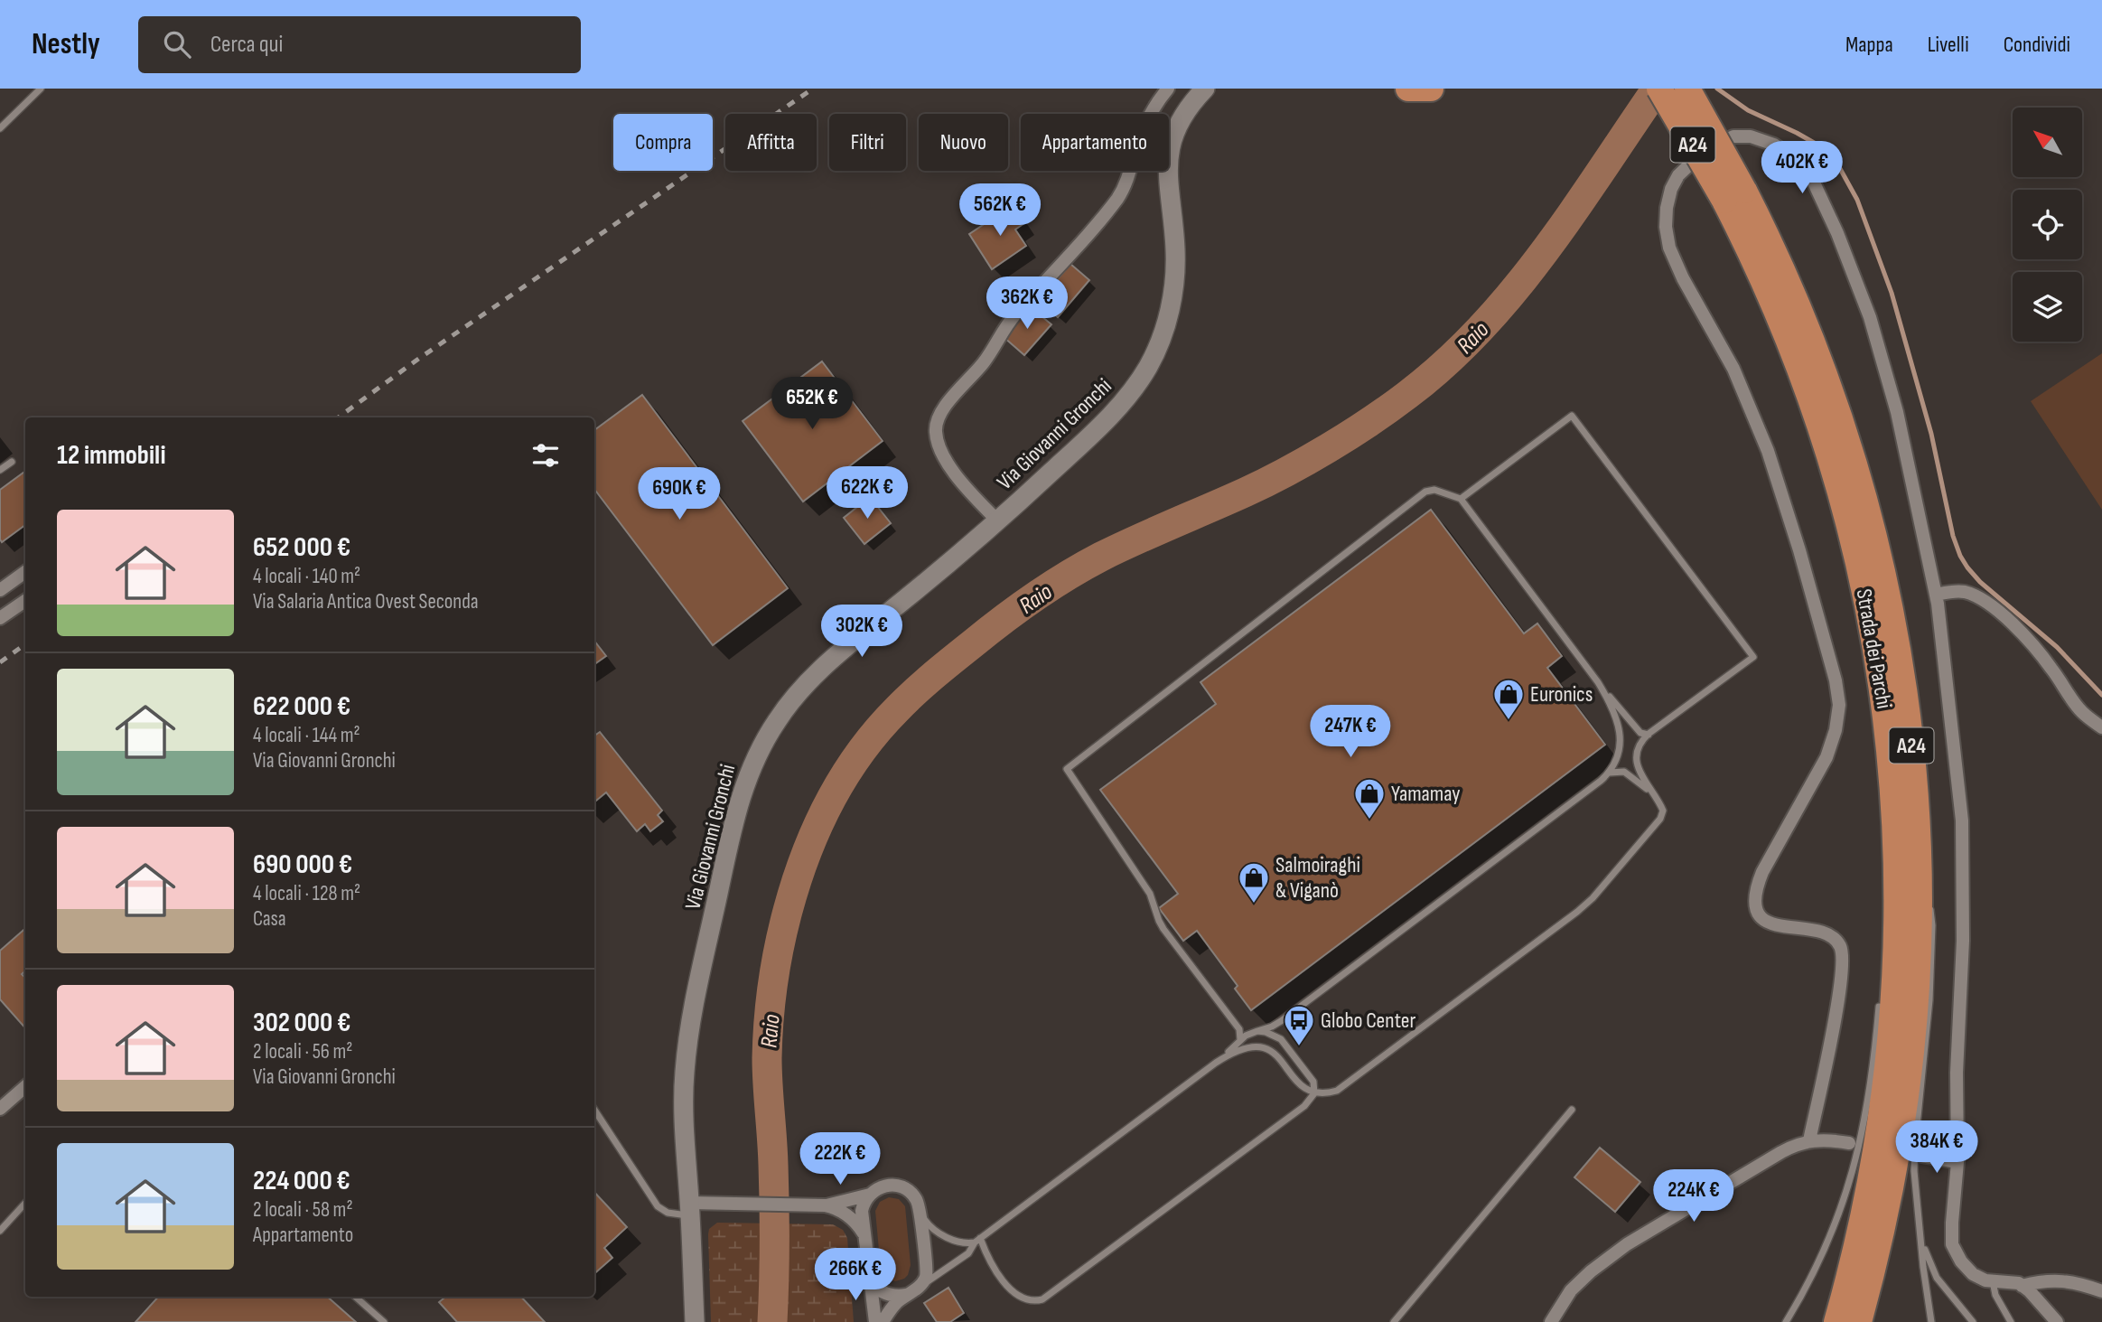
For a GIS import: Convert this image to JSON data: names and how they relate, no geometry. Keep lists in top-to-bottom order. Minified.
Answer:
{"streets":{"highway":["A24","Strada dei Parchi"],"main road":["Via Giovanni Gronchi"]},"water":["Raio"],"places":{"shop":["Euronics","Yamamay","Salmoiraghi & Viganò"],"bus stop":["Globo Center"]},"north":"top left","page":{"header":"Nestly","search":"Cerca qui","nav":["Mappa","Livelli","Condividi"],"chip":["Compra","Affitta","Filtri","Nuovo","Appartamento"],"price":["402K €","562K €","362K €","652K €","622K €","690K €","302K €","247K €","384K €","222K €","224K €","266K €"],"heading":"12 immobili","list":[{"name":"652 000 €","note":"4 locali · 140 m² · Via Salaria Antica Ovest Seconda"},{"name":"622 000 €","note":"4 locali · 144 m² · Via Giovanni Gronchi"},{"name":"690 000 €","note":"4 locali · 128 m² · Casa"},{"name":"302 000 €","note":"2 locali · 56 m² · Via Giovanni Gronchi"},{"name":"224 000 €","note":"2 locali · 58 m² · Appartamento"}]}}
